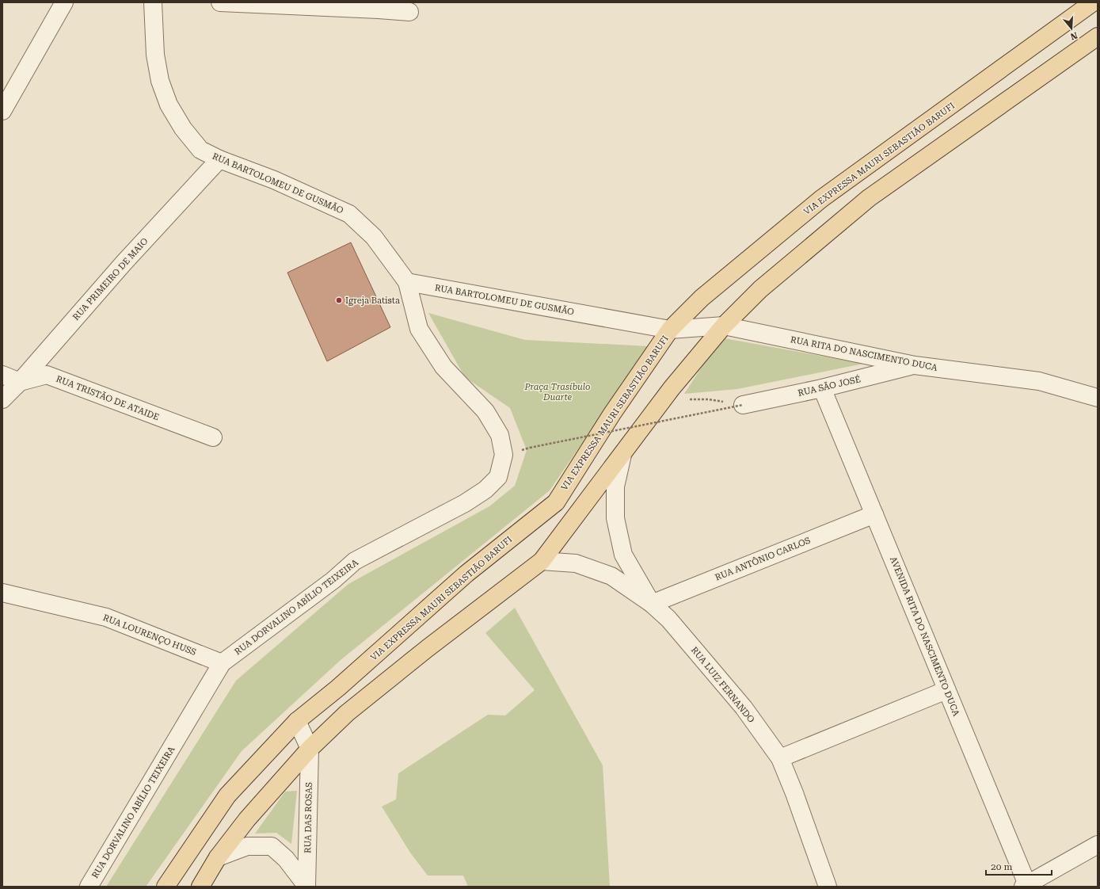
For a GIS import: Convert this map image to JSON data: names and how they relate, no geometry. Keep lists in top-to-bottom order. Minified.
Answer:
{"streets":{"main road":["VIA EXPRESSA MAURI SEBASTIÃO BARUFI"],"street":["RUA BARTOLOMEU DE GUSMÃO","RUA PRIMEIRO DE MAIO","RUA RITA DO NASCIMENTO DUCA","RUA SÃO JOSÉ","RUA TRISTÃO DE ATAIDE","RUA ANTÔNIO CARLOS","RUA DORVALINO ABÍLIO TEIXEIRA","RUA LOURENÇO HUSS","AVENIDA RITA DO NASCIMENTO DUCA","RUA LUIZ FERNANDO","RUA DAS ROSAS"]},"crossings":[["VIA EXPRESSA MAURI SEBASTIÃO BARUFI","RUA BARTOLOMEU DE GUSMÃO"],["RUA BARTOLOMEU DE GUSMÃO","RUA PRIMEIRO DE MAIO"],["RUA BARTOLOMEU DE GUSMÃO","RUA RITA DO NASCIMENTO DUCA"],["RUA BARTOLOMEU DE GUSMÃO","RUA DORVALINO ABÍLIO TEIXEIRA"],["RUA PRIMEIRO DE MAIO","RUA TRISTÃO DE ATAIDE"],["RUA RITA DO NASCIMENTO DUCA","RUA SÃO JOSÉ"],["RUA SÃO JOSÉ","AVENIDA RITA DO NASCIMENTO DUCA"],["RUA ANTÔNIO CARLOS","AVENIDA RITA DO NASCIMENTO DUCA"],["RUA ANTÔNIO CARLOS","RUA LUIZ FERNANDO"],["RUA DORVALINO ABÍLIO TEIXEIRA","RUA LOURENÇO HUSS"]],"parks":["Praça Trasíbulo Duarte"],"places":["Igreja Batista"],"scale_bar":"20 m","north":"bottom"}
